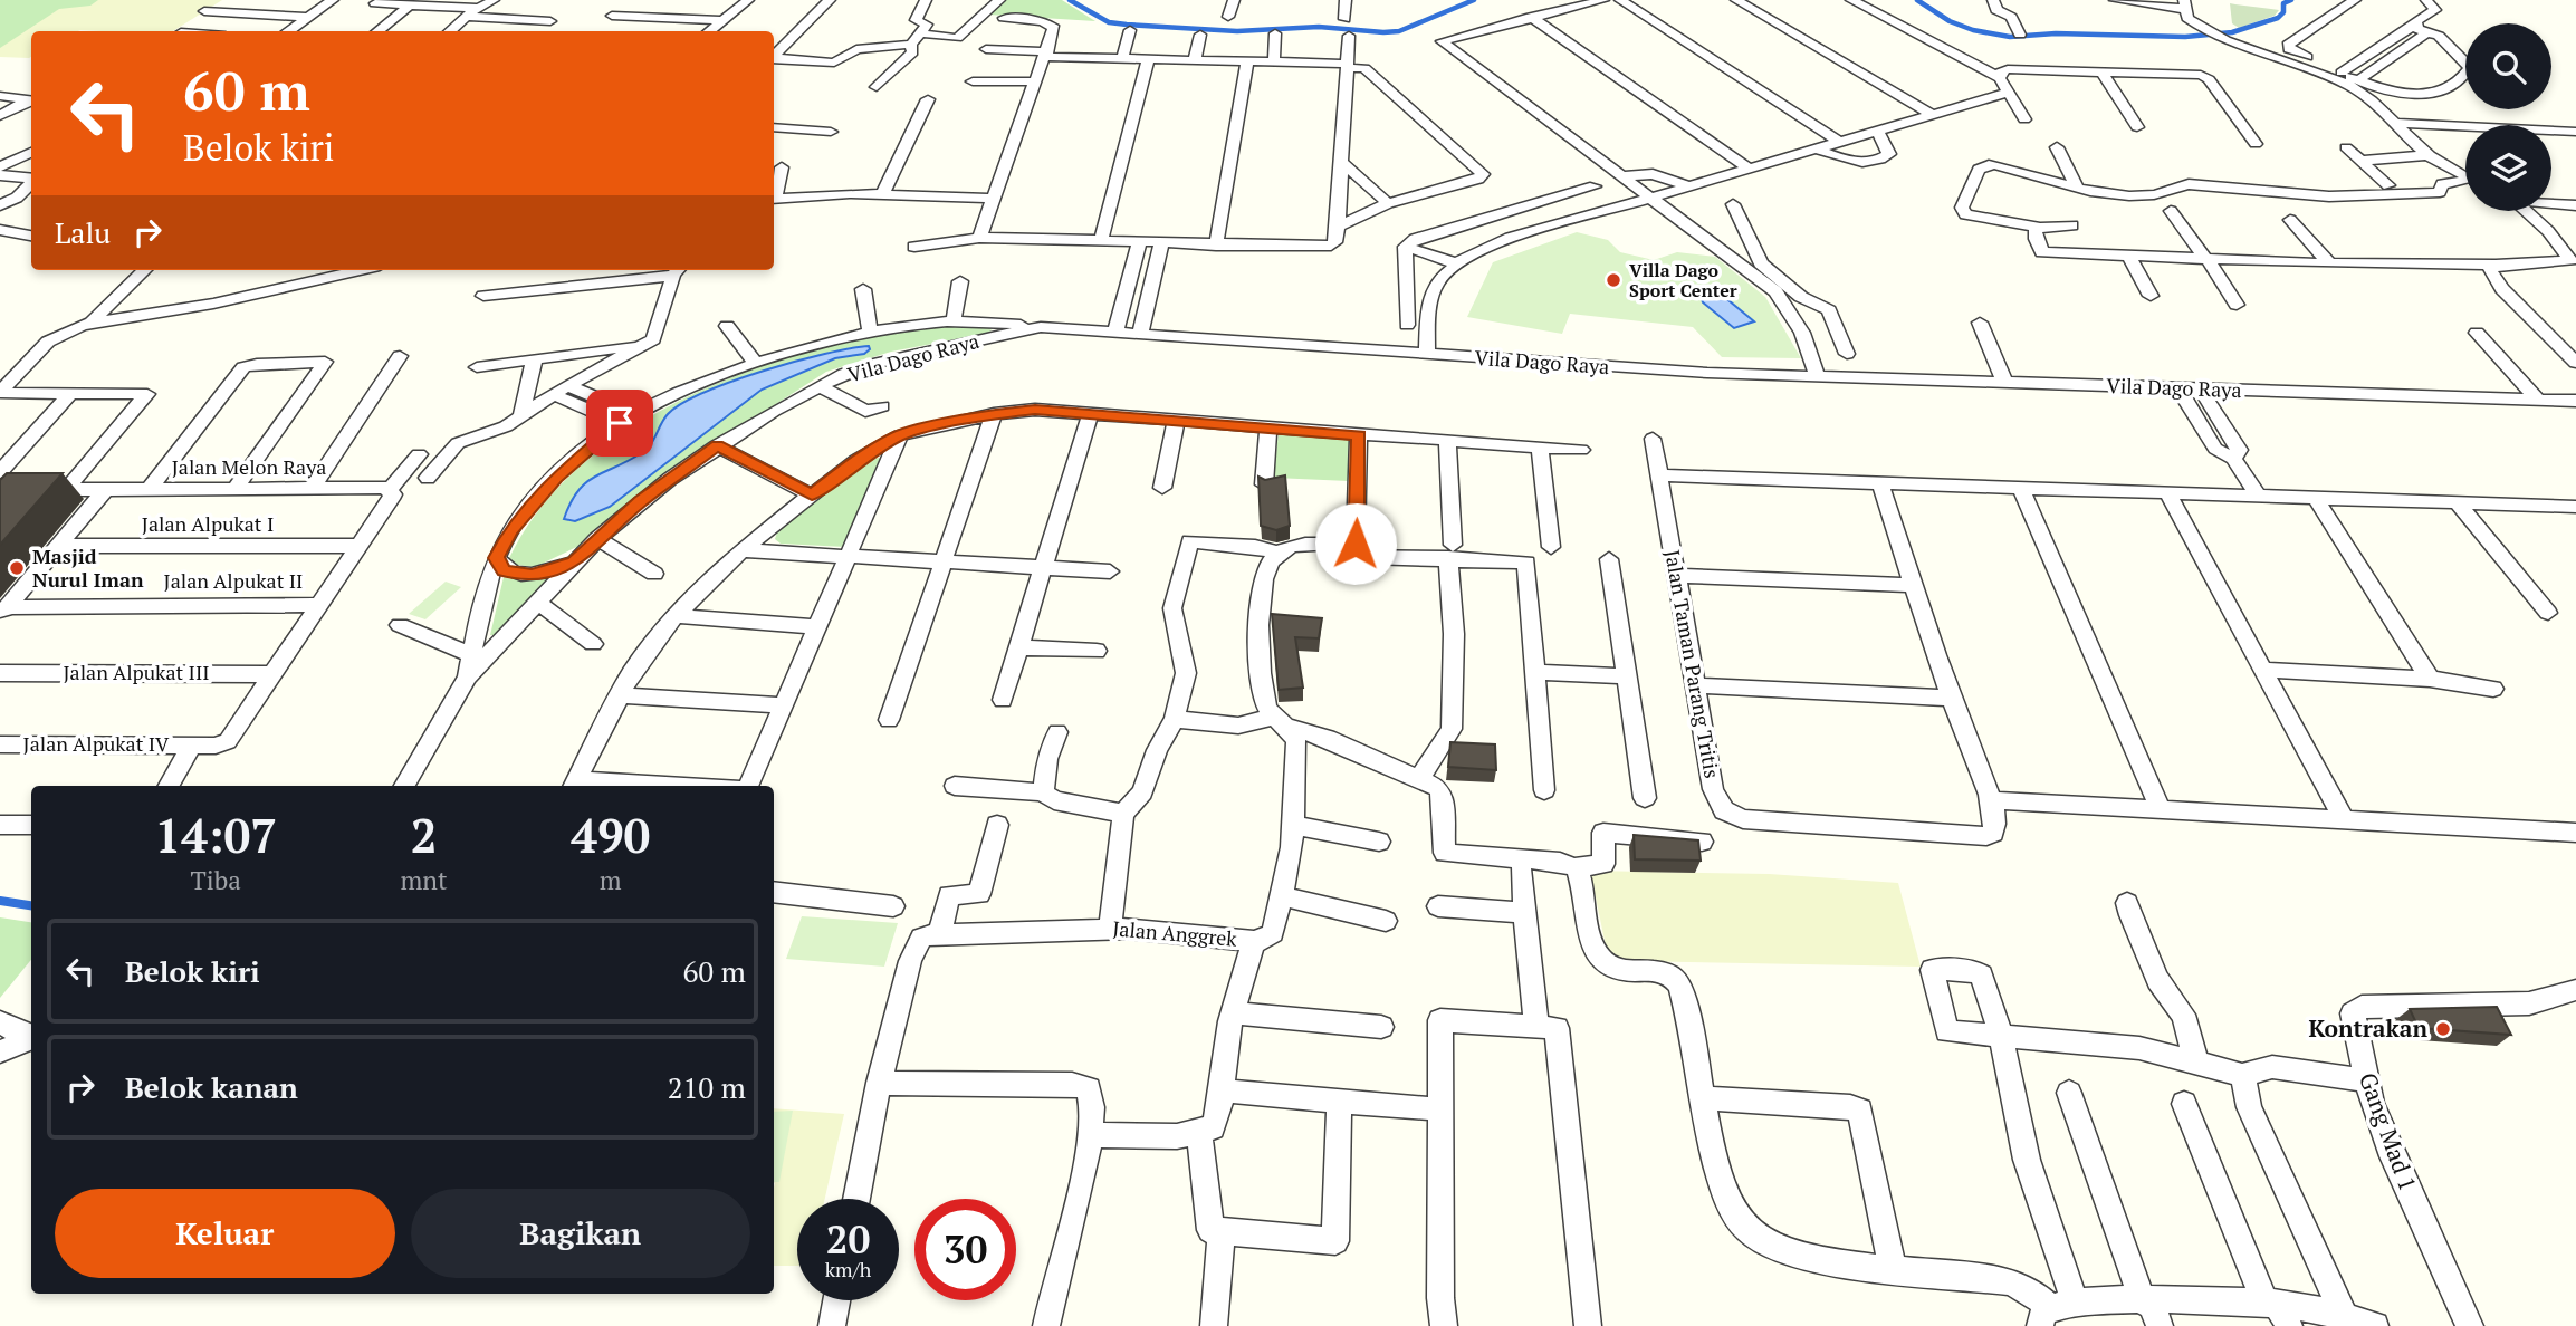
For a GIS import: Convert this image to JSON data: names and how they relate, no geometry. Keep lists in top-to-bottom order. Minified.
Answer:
{"streets":{"street":["Vila Dago Raya","Jalan Melon Raya","Jalan Alpukat I","Jalan Alpukat II","Jalan Taman Parang Tritis","Jalan Alpukat III","Jalan Alpukat IV","Jalan Anggrek","Gang Mad 1"]},"crossings":[["Jalan Melon Raya","Jalan Alpukat IV"],["Jalan Alpukat I","Jalan Alpukat IV"],["Jalan Alpukat II","Jalan Alpukat IV"],["Jalan Alpukat III","Jalan Alpukat IV"]],"places":["Villa Dago Sport Center","Masjid Nurul Iman","Kontrakan"],"page":{"turn":["60 m","Belok kiri"],"then":"Lalu","eta":["14:07","Tiba","2","mnt","490","m"],"list":[{"name":"Belok kiri","value":"60 m"},{"name":"Belok kanan","value":"210 m"}],"buttons":["Keluar","Bagikan"],"speed":"20 km/h","limit":"30"}}
